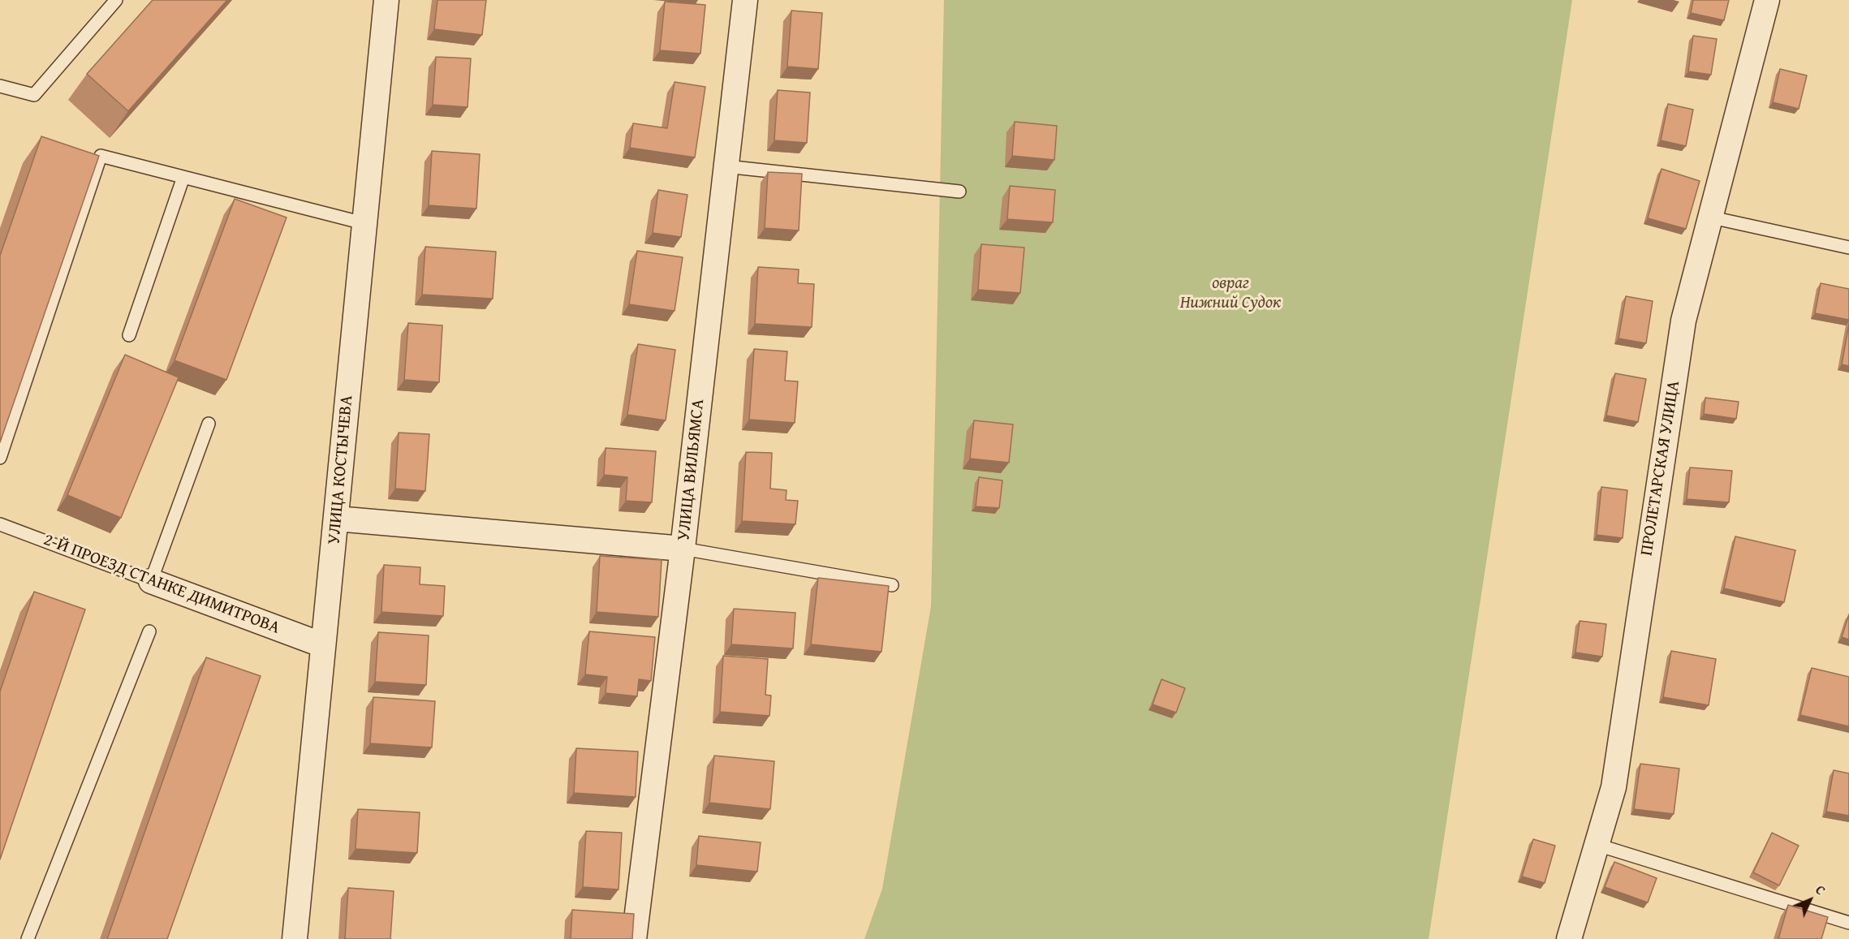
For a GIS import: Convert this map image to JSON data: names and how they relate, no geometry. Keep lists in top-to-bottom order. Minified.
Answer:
{"streets":{"street":["ПРОЛЕТАРСКАЯ УЛИЦА","УЛИЦА КОСТЫЧЕВА","УЛИЦА ВИЛЬЯМСА","2-Й ПРОЕЗД СТАНКЕ ДИМИТРОВА"]},"crossings":[["УЛИЦА КОСТЫЧЕВА","2-Й ПРОЕЗД СТАНКЕ ДИМИТРОВА"]],"parks":["овраг Нижний Судок"],"north":"top right"}
